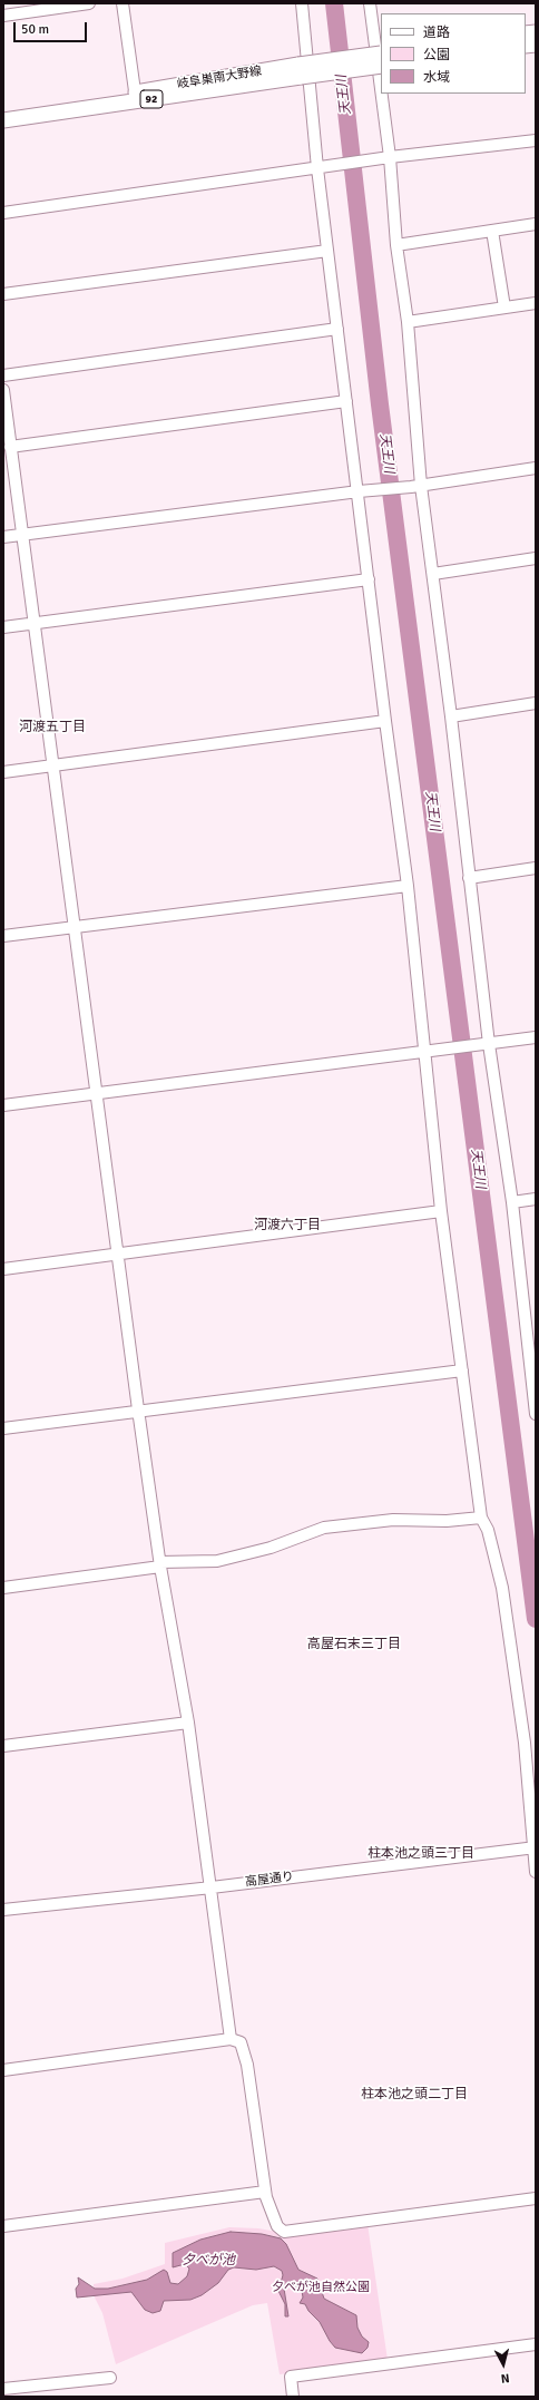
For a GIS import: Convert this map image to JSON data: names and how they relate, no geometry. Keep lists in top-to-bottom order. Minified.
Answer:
{"streets":{"main road":["岐阜巣南大野線","92"],"street":["高屋通り"]},"districts":["河渡五丁目","河渡六丁目","高屋石末三丁目","柱本池之頭三丁目","柱本池之頭二丁目"],"water":["天王川","夕べが池"],"parks":["夕べが池自然公園"],"legend":["道路","公園","水域"],"scale_bar":"50 m","north":"bottom"}
